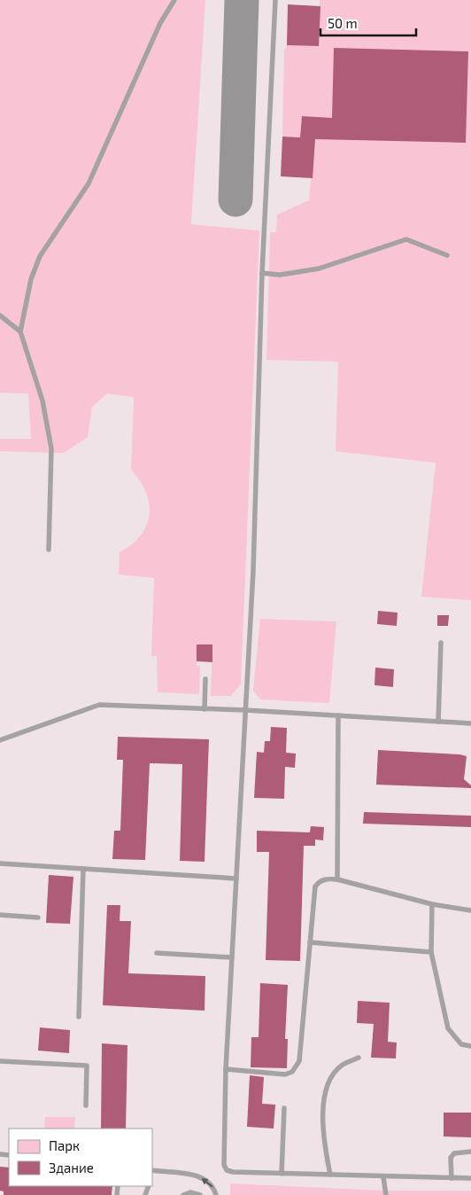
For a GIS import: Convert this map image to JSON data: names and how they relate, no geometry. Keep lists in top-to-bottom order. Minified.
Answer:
{"legend":["Парк","Здание"],"scale_bar":"50 m"}
